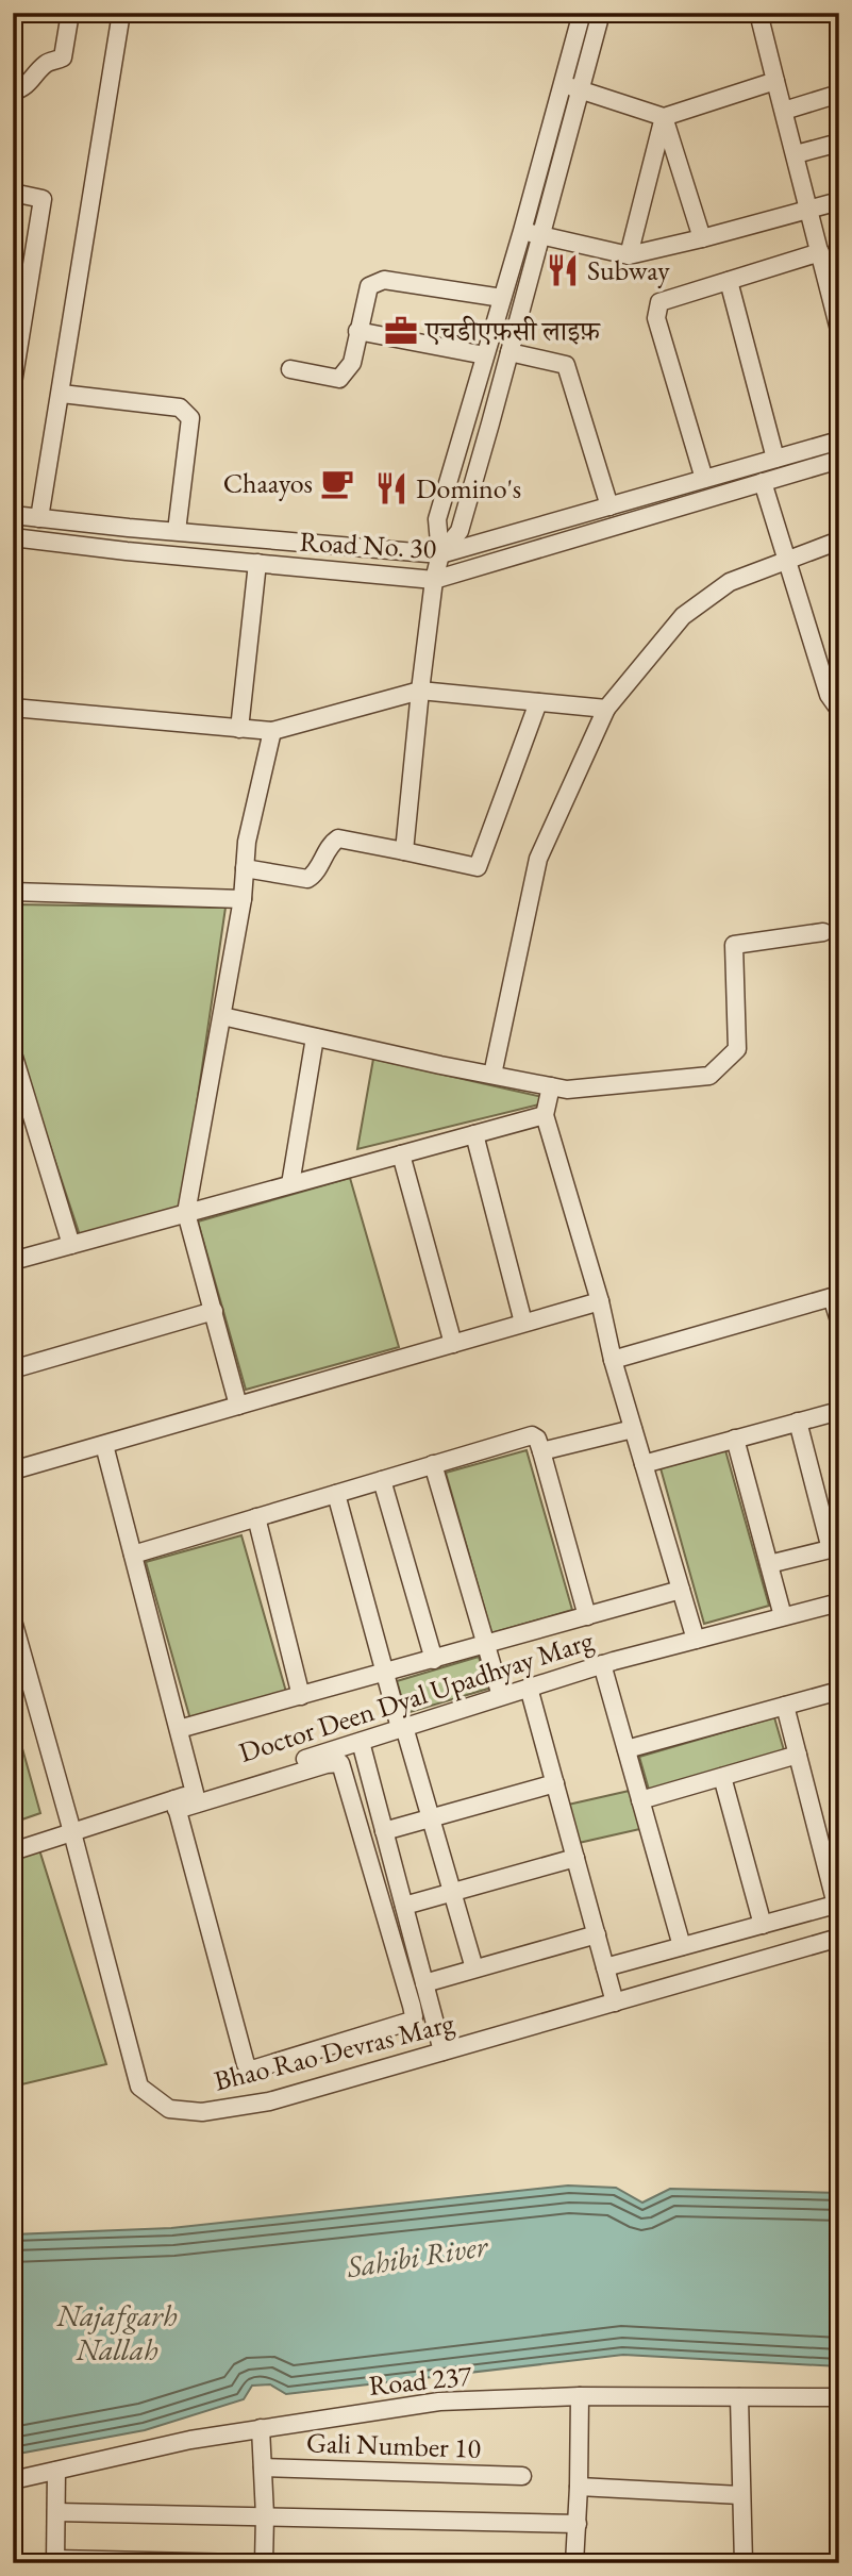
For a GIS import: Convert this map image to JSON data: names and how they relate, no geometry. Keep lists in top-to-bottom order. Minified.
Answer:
{"streets":{"street":["Road No. 30","Doctor Deen Dyal Upadhyay Marg","Bhao Rao Devras Marg","Road 237","Gali Number 10"]},"crossings":[["Doctor Deen Dyal Upadhyay Marg","Bhao Rao Devras Marg"]],"water":["Sahibi River","Najafgarh Nallah"],"places":{"restaurant":["Subway","Domino's"],"office":["एचडीएफ़सी लाइफ़"],"cafe":["Chaayos"]}}
